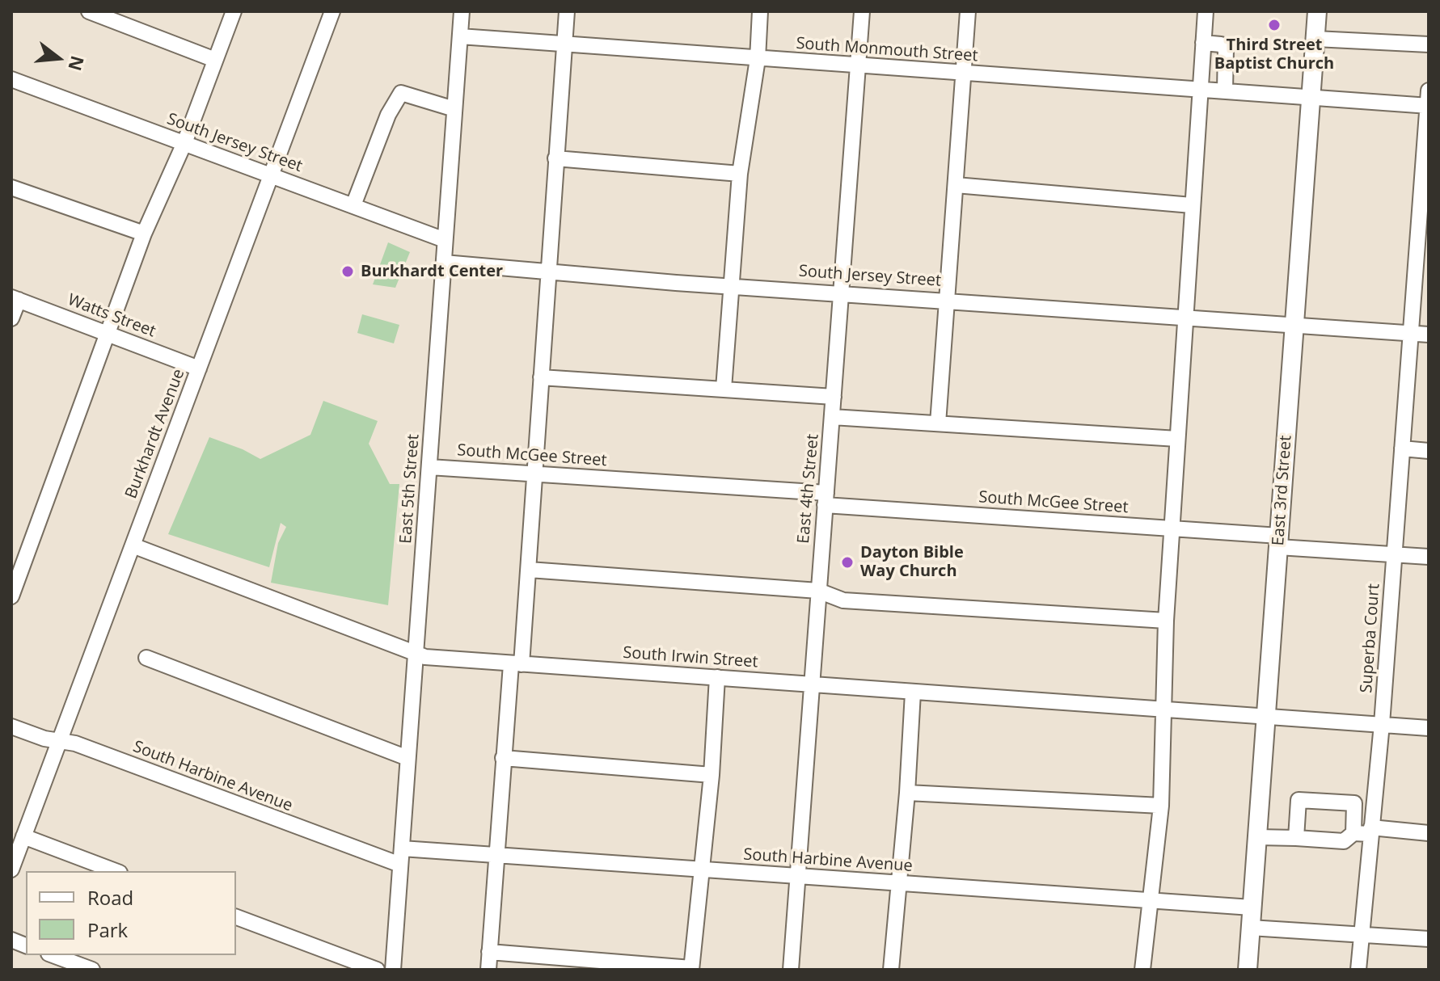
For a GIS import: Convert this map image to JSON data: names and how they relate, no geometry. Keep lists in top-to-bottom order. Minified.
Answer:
{"streets":{"main road":["East 3rd Street"],"street":["South Monmouth Street","South Jersey Street","Watts Street","Burkhardt Avenue","South McGee Street","East 5th Street","East 4th Street","Superba Court","South Irwin Street","South Harbine Avenue"]},"crossings":[["South Monmouth Street","East 5th Street"],["South Monmouth Street","East 4th Street"],["South Monmouth Street","East 3rd Street"],["South Monmouth Street","Superba Court"],["South Jersey Street","Burkhardt Avenue"],["South Jersey Street","East 5th Street"],["South Jersey Street","East 4th Street"],["South Jersey Street","East 3rd Street"],["South Jersey Street","Superba Court"],["Watts Street","Burkhardt Avenue"],["Burkhardt Avenue","South Irwin Street"],["Burkhardt Avenue","South Harbine Avenue"],["South McGee Street","East 5th Street"],["South McGee Street","East 4th Street"],["South McGee Street","East 3rd Street"],["South McGee Street","Superba Court"],["East 5th Street","South Irwin Street"],["East 5th Street","South Harbine Avenue"],["East 4th Street","South Irwin Street"],["East 4th Street","South Harbine Avenue"],["East 3rd Street","South Irwin Street"],["East 3rd Street","South Harbine Avenue"],["Superba Court","South Irwin Street"]],"places":["Third Street Baptist Church","Burkhardt Center","Dayton Bible Way Church"],"legend":["Road","Park"],"north":"right"}
